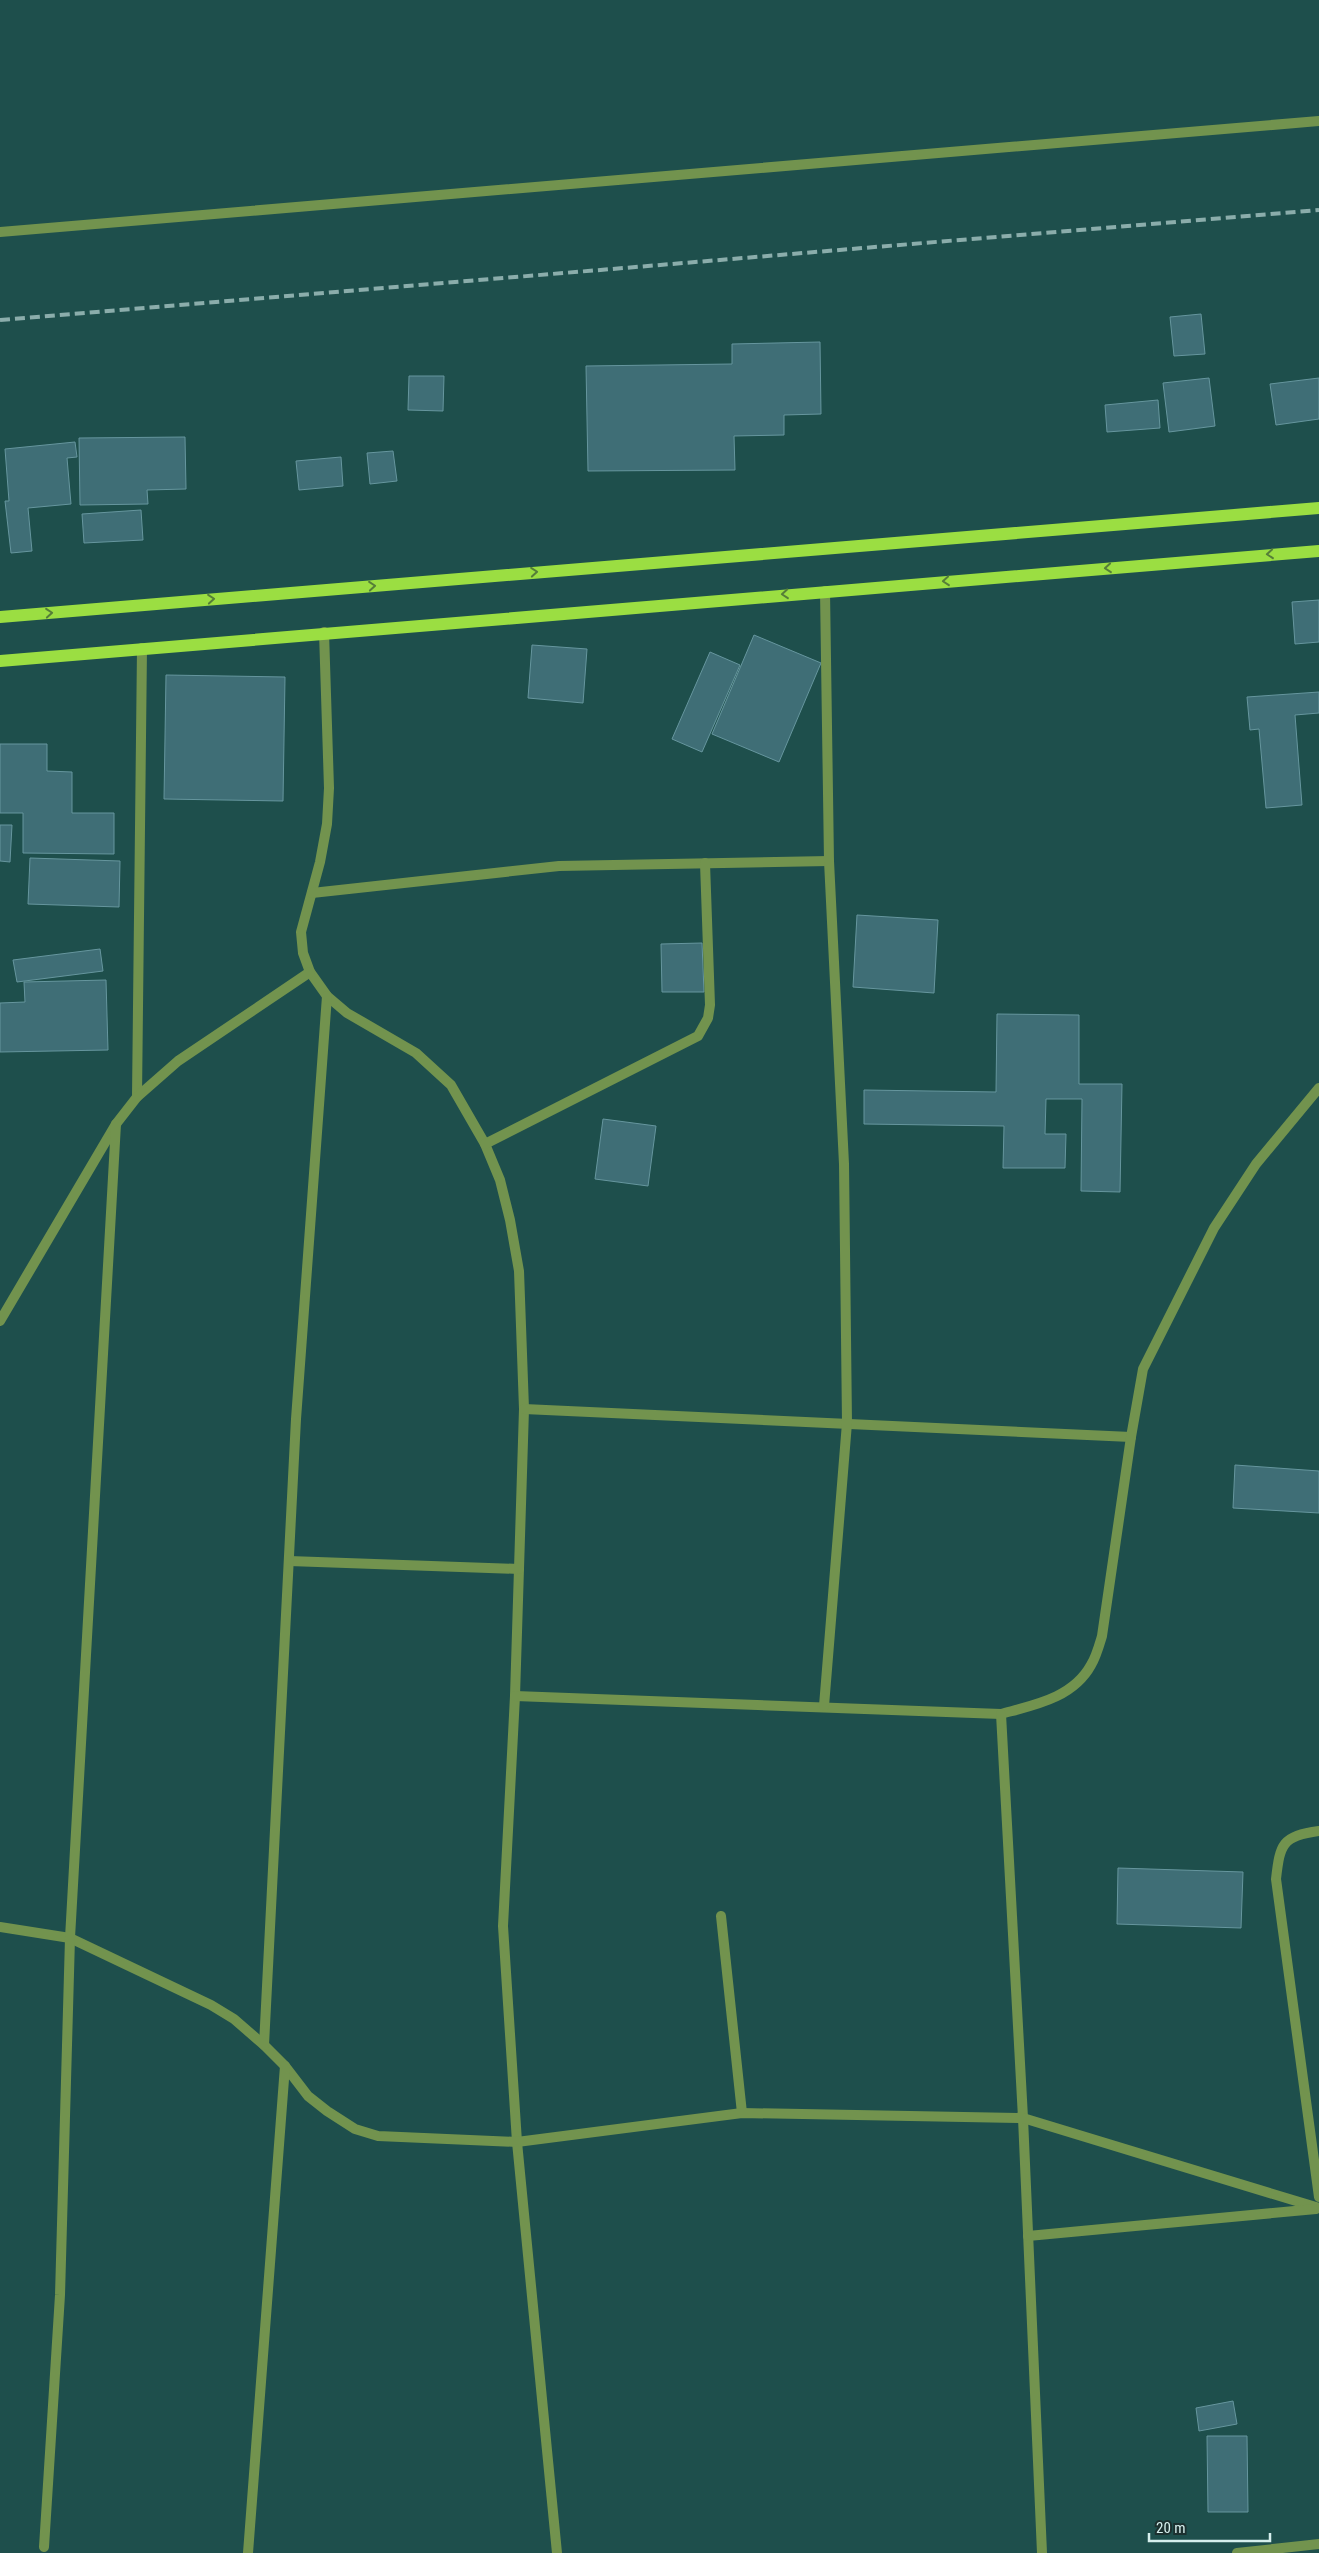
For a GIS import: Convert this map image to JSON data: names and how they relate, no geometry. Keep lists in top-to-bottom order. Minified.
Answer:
{"scale_bar":"20 m"}
